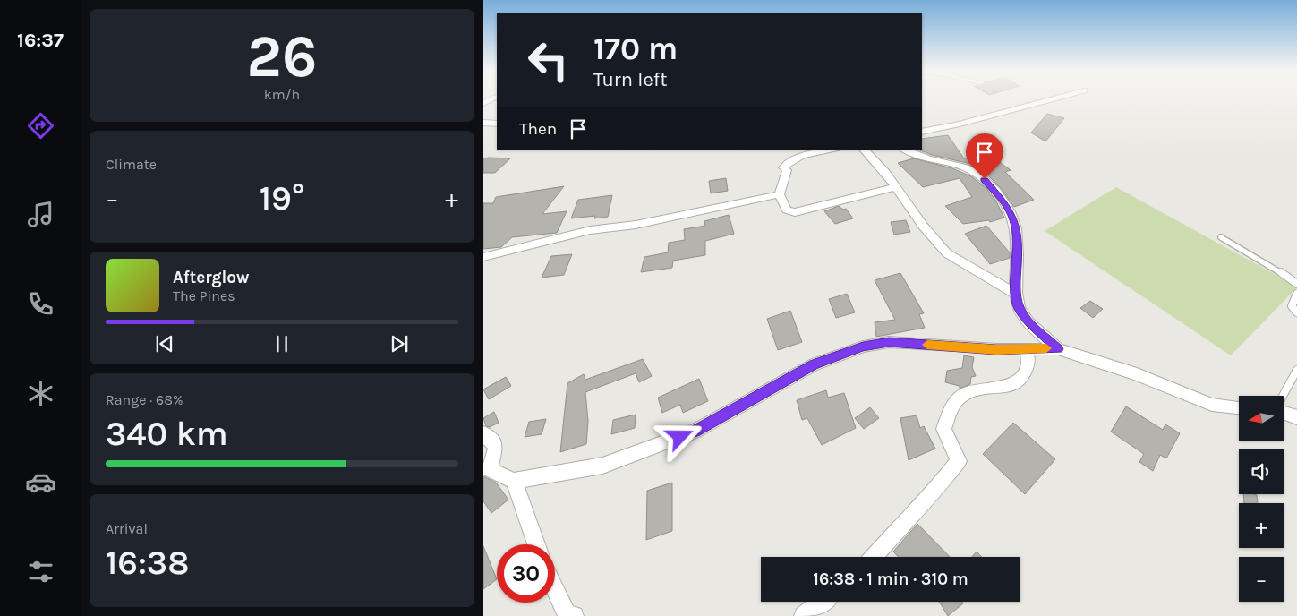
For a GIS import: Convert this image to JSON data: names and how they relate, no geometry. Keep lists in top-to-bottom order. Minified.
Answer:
{"north":"left","page":{"tabs":"16:37","tile":[["26","km/h"],"Climate",["Range · 68%","340 km"],["Arrival","16:38"]],"turn":["170 m","Turn left"],"then":"Then","heat":["−","19°","+"],"song":["Afterglow","The Pines"],"map_buttons":["+","−"],"limit":"30","trip":"16:38 · 1 min · 310 m"}}
